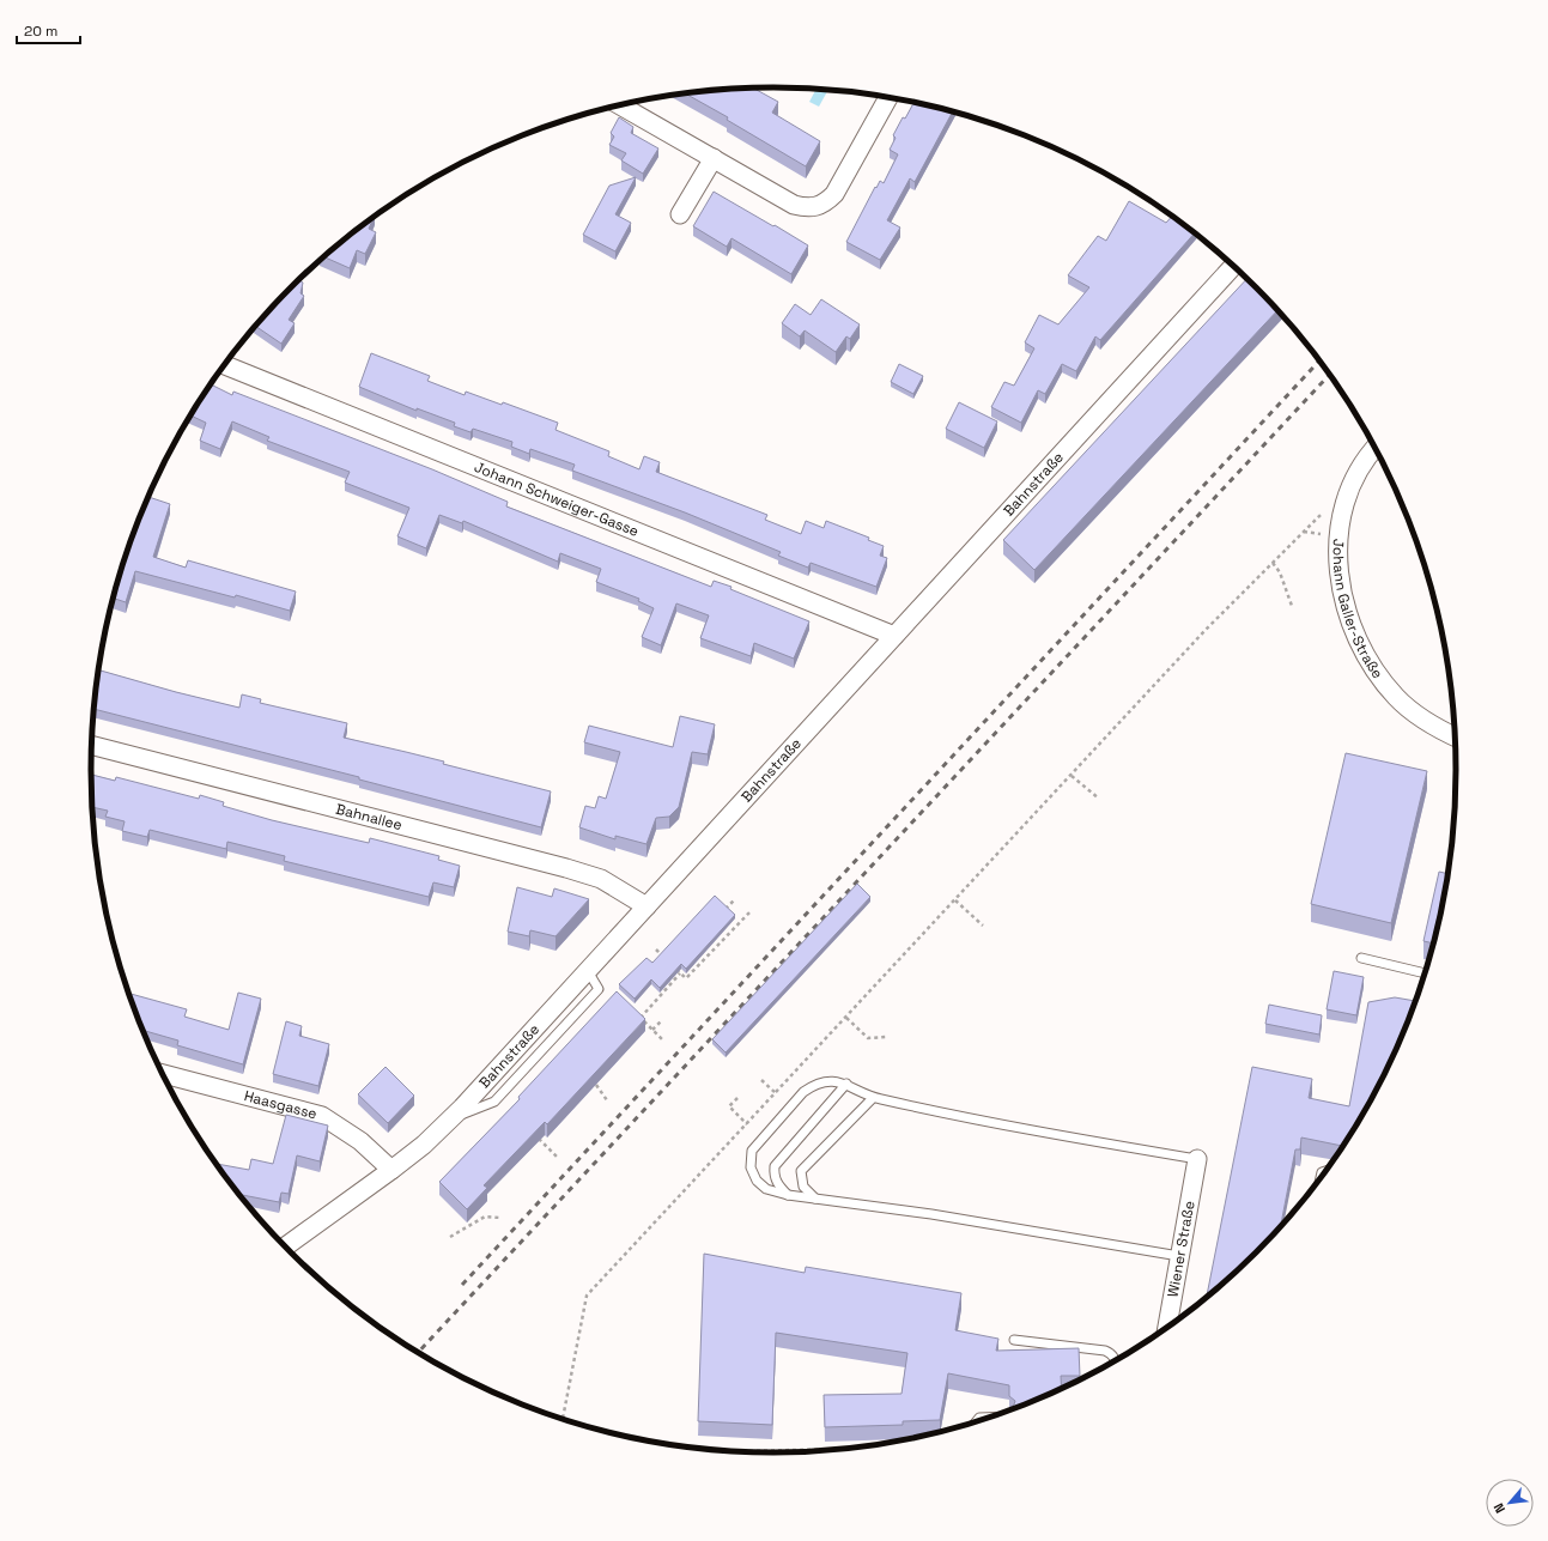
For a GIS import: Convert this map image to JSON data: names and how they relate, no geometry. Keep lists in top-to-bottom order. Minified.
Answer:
{"streets":{"street":["Bahnstraße","Johann Schweiger-Gasse","Johann Galler-Straße","Bahnallee","Haasgasse","Wiener Straße"]},"crossings":[["Bahnstraße","Johann Schweiger-Gasse"],["Bahnstraße","Bahnallee"],["Bahnstraße","Haasgasse"]],"scale_bar":"20 m","north":"bottom left"}
